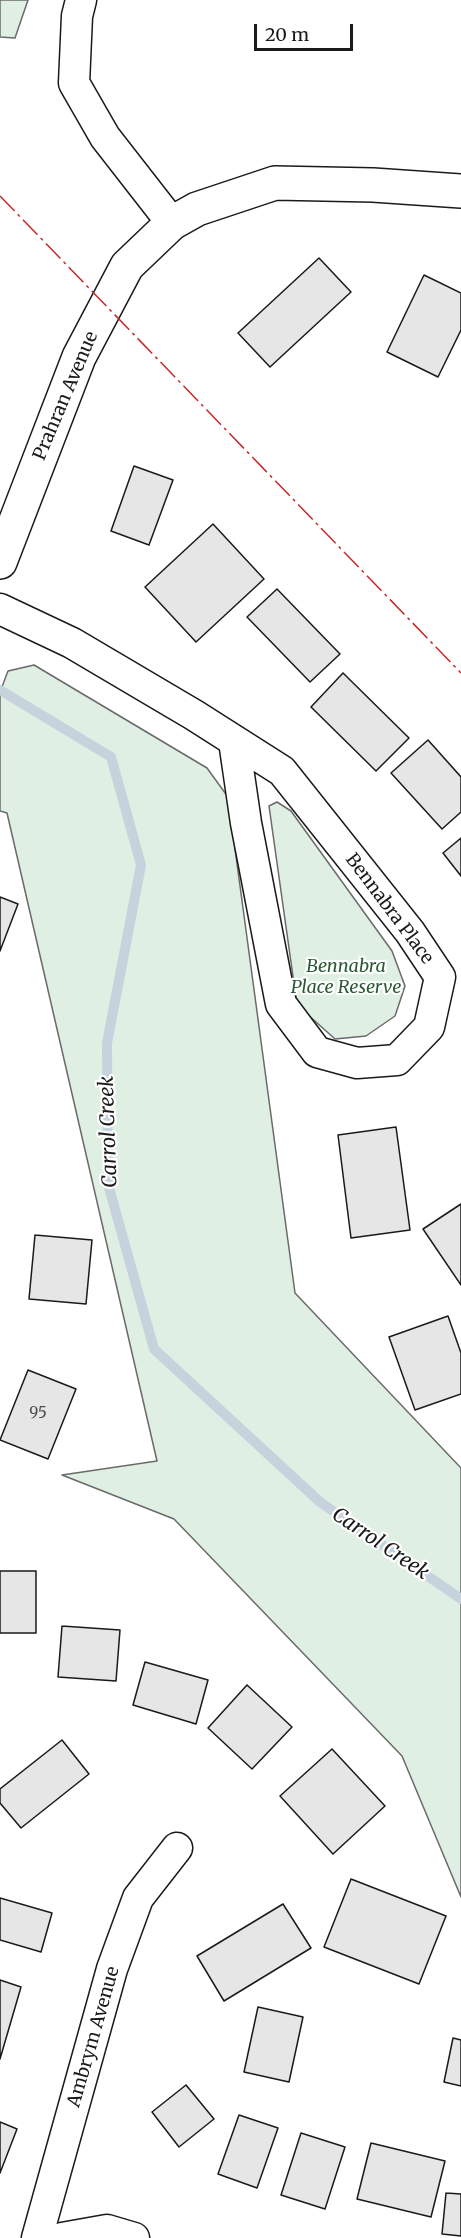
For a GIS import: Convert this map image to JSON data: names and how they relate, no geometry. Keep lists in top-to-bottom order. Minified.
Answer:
{"streets":{"street":["Prahran Avenue","Bennabra Place","Ambrym Avenue"]},"water":["Carrol Creek"],"parks":["Bennabra Place Reserve"],"house_numbers":["95"],"scale_bar":"20 m"}
